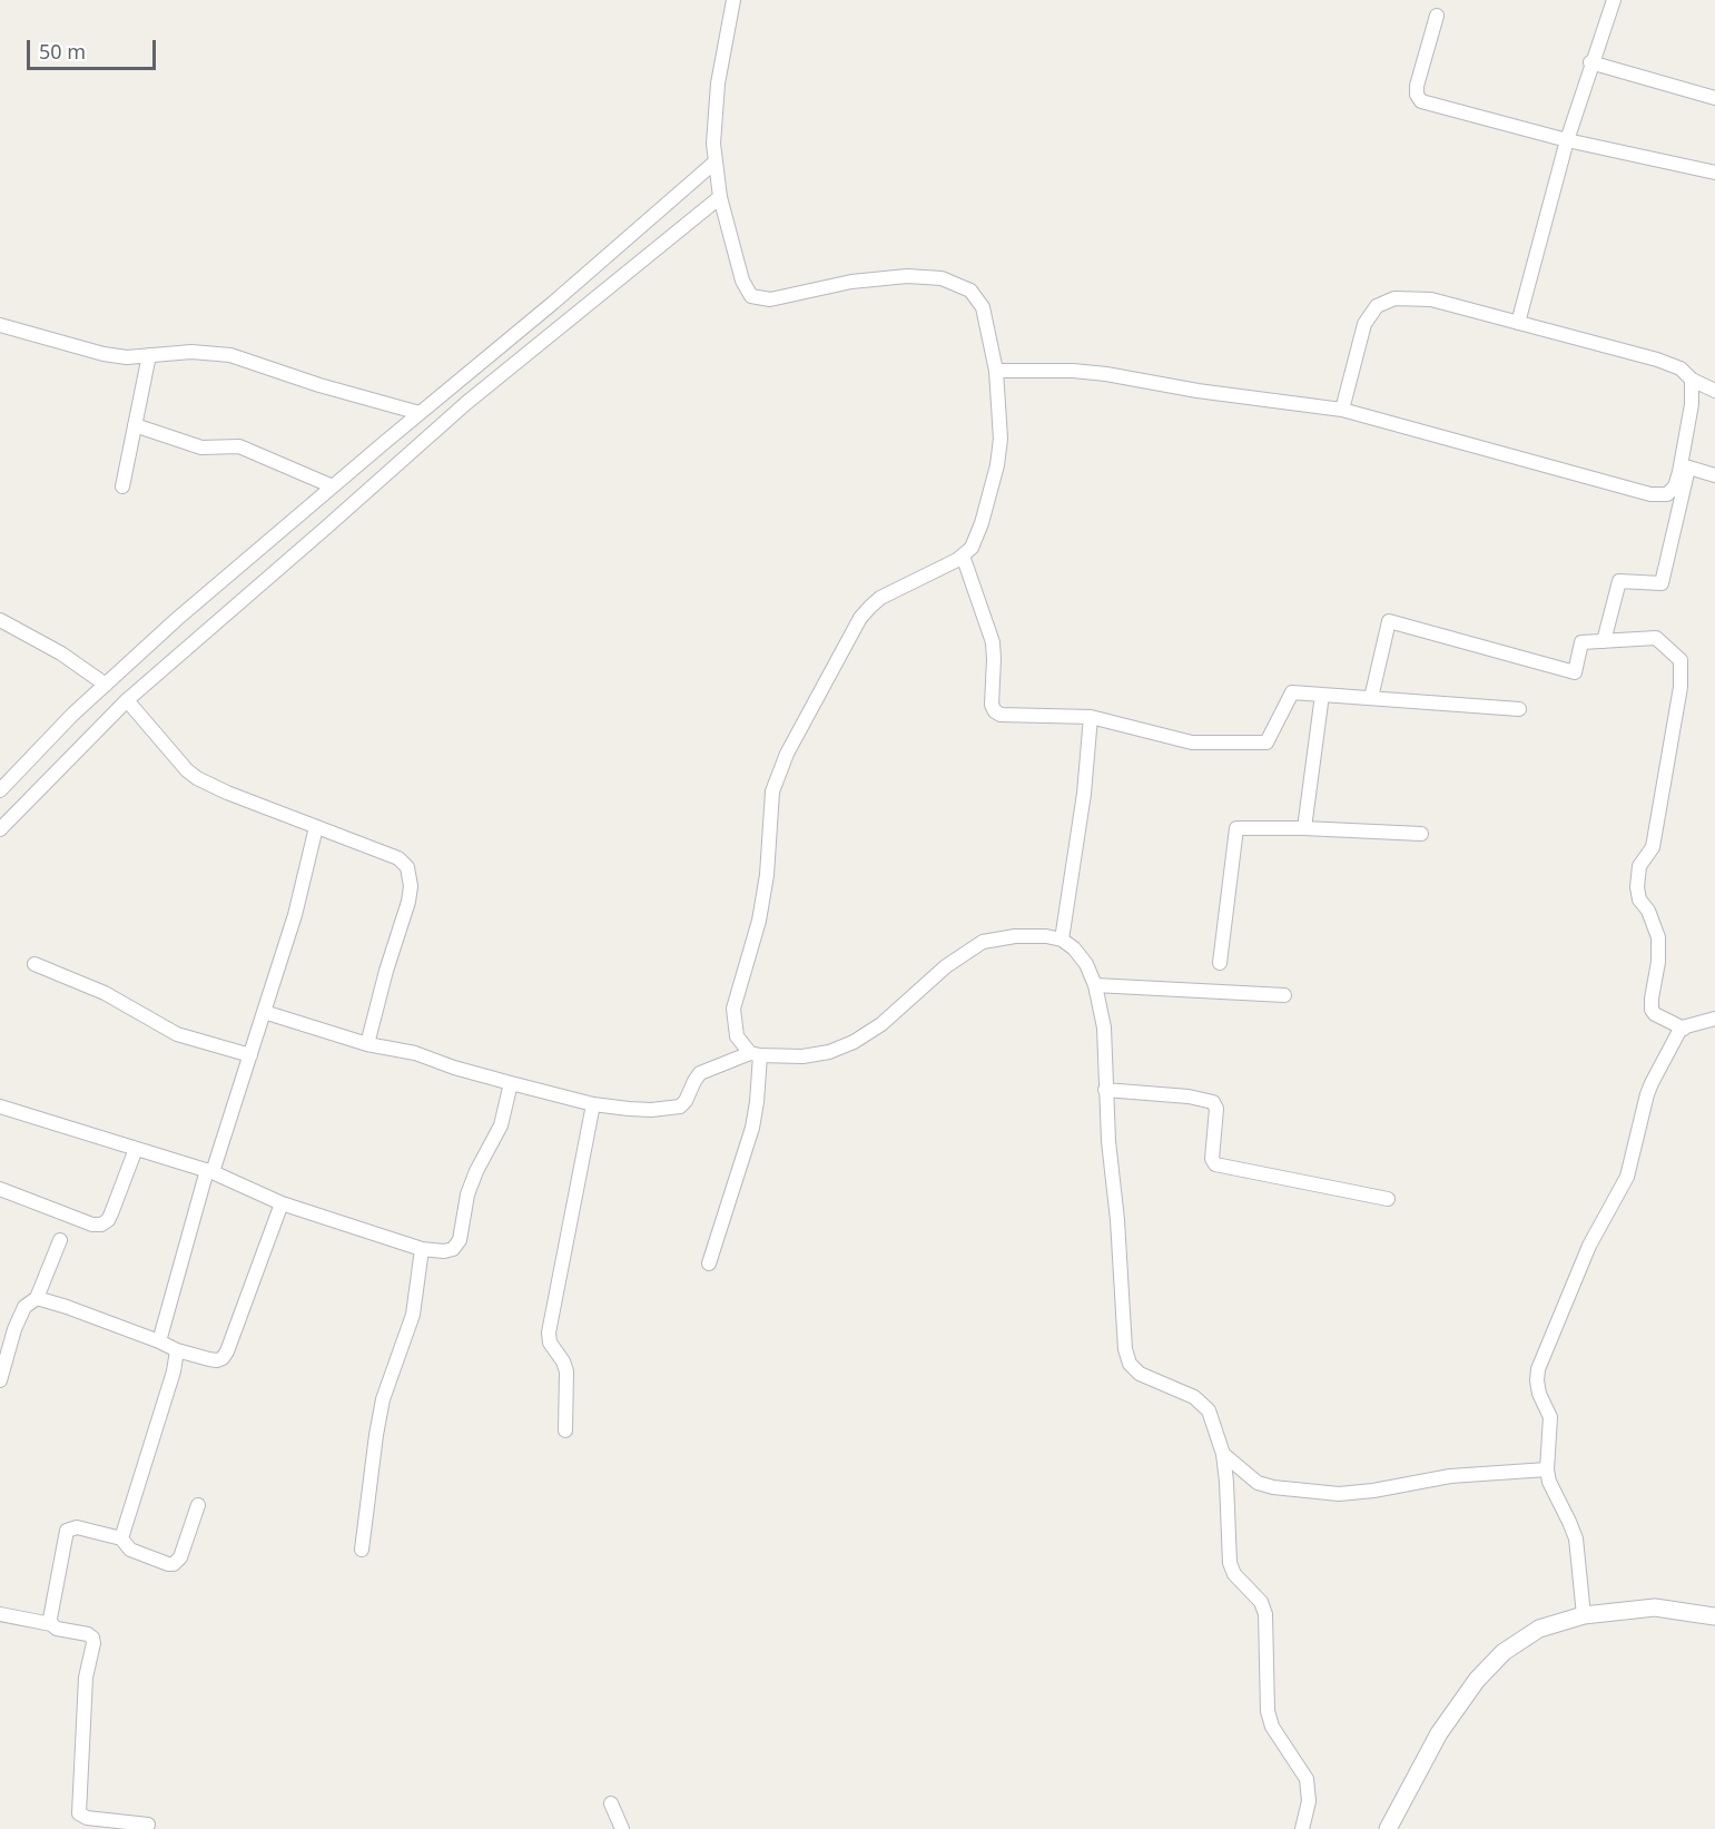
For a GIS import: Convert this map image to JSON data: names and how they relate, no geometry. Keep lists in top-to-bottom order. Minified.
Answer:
{"scale_bar":"50 m"}
